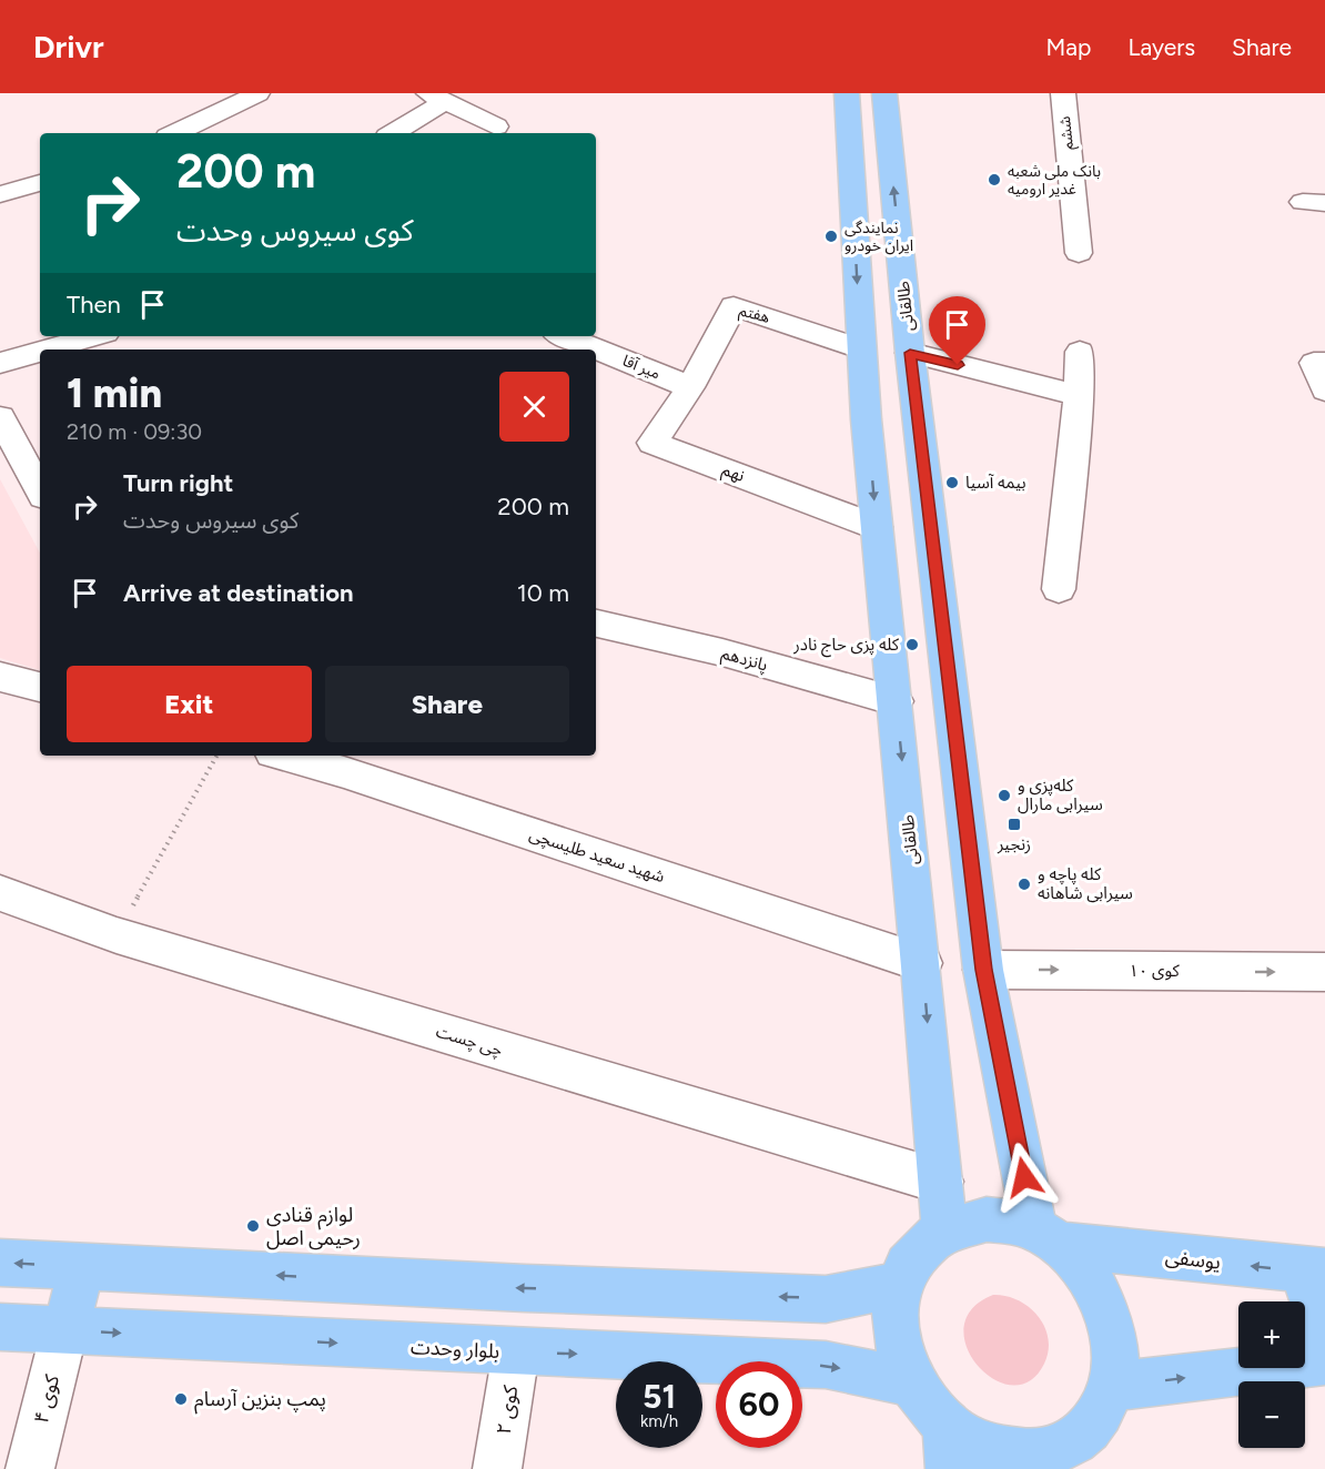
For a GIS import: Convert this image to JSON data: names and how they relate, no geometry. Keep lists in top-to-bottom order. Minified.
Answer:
{"streets":{"main road":["طالقانی","یوسفی","بلوار وحدت"],"street":["ششم","هفتم","میر آقا","نهم","پانزدهم","شهید سعید طلیسچی","کوی ۱۰","چی چست","کوی ۴","کوی ۲"]},"crossings":[["طالقانی","هفتم"],["طالقانی","نهم"],["طالقانی","پانزدهم"],["طالقانی","شهید سعید طلیسچی"],["طالقانی","کوی ۱۰"],["طالقانی","چی چست"],["طالقانی","یوسفی"],["طالقانی","بلوار وحدت"],["هفتم","میر آقا"],["هفتم","نهم"],["میر آقا","نهم"],["یوسفی","بلوار وحدت"],["بلوار وحدت","کوی ۴"],["بلوار وحدت","کوی ۲"]],"one_way":["کوی ۱۰"],"places":{"other":["بانک ملی شعبه غدیر ارومیه","نمایندگی ایران خودرو","بیمه آسیا","کله پزى حاج نادر","کله‌پزی و سیرابی مارال","کله پاچه و سیرابی شاهانه","لوازم قنادی رحیمی اصل","پمپ بنزین آرسام"],"transit":["زنجیر"]},"page":{"header":"Drivr","nav":["Map","Layers","Share"],"turn":["200 m","کوی سیروس وحدت"],"then":"Then","heading":["1 min","210 m · 09:30"],"list":[{"name":"Turn right","note":"کوی سیروس وحدت","value":"200 m"},{"name":"Arrive at destination","value":"10 m"}],"buttons":["Exit","Share"],"map_buttons":["+","−"],"speed":"51 km/h","limit":"60"}}
